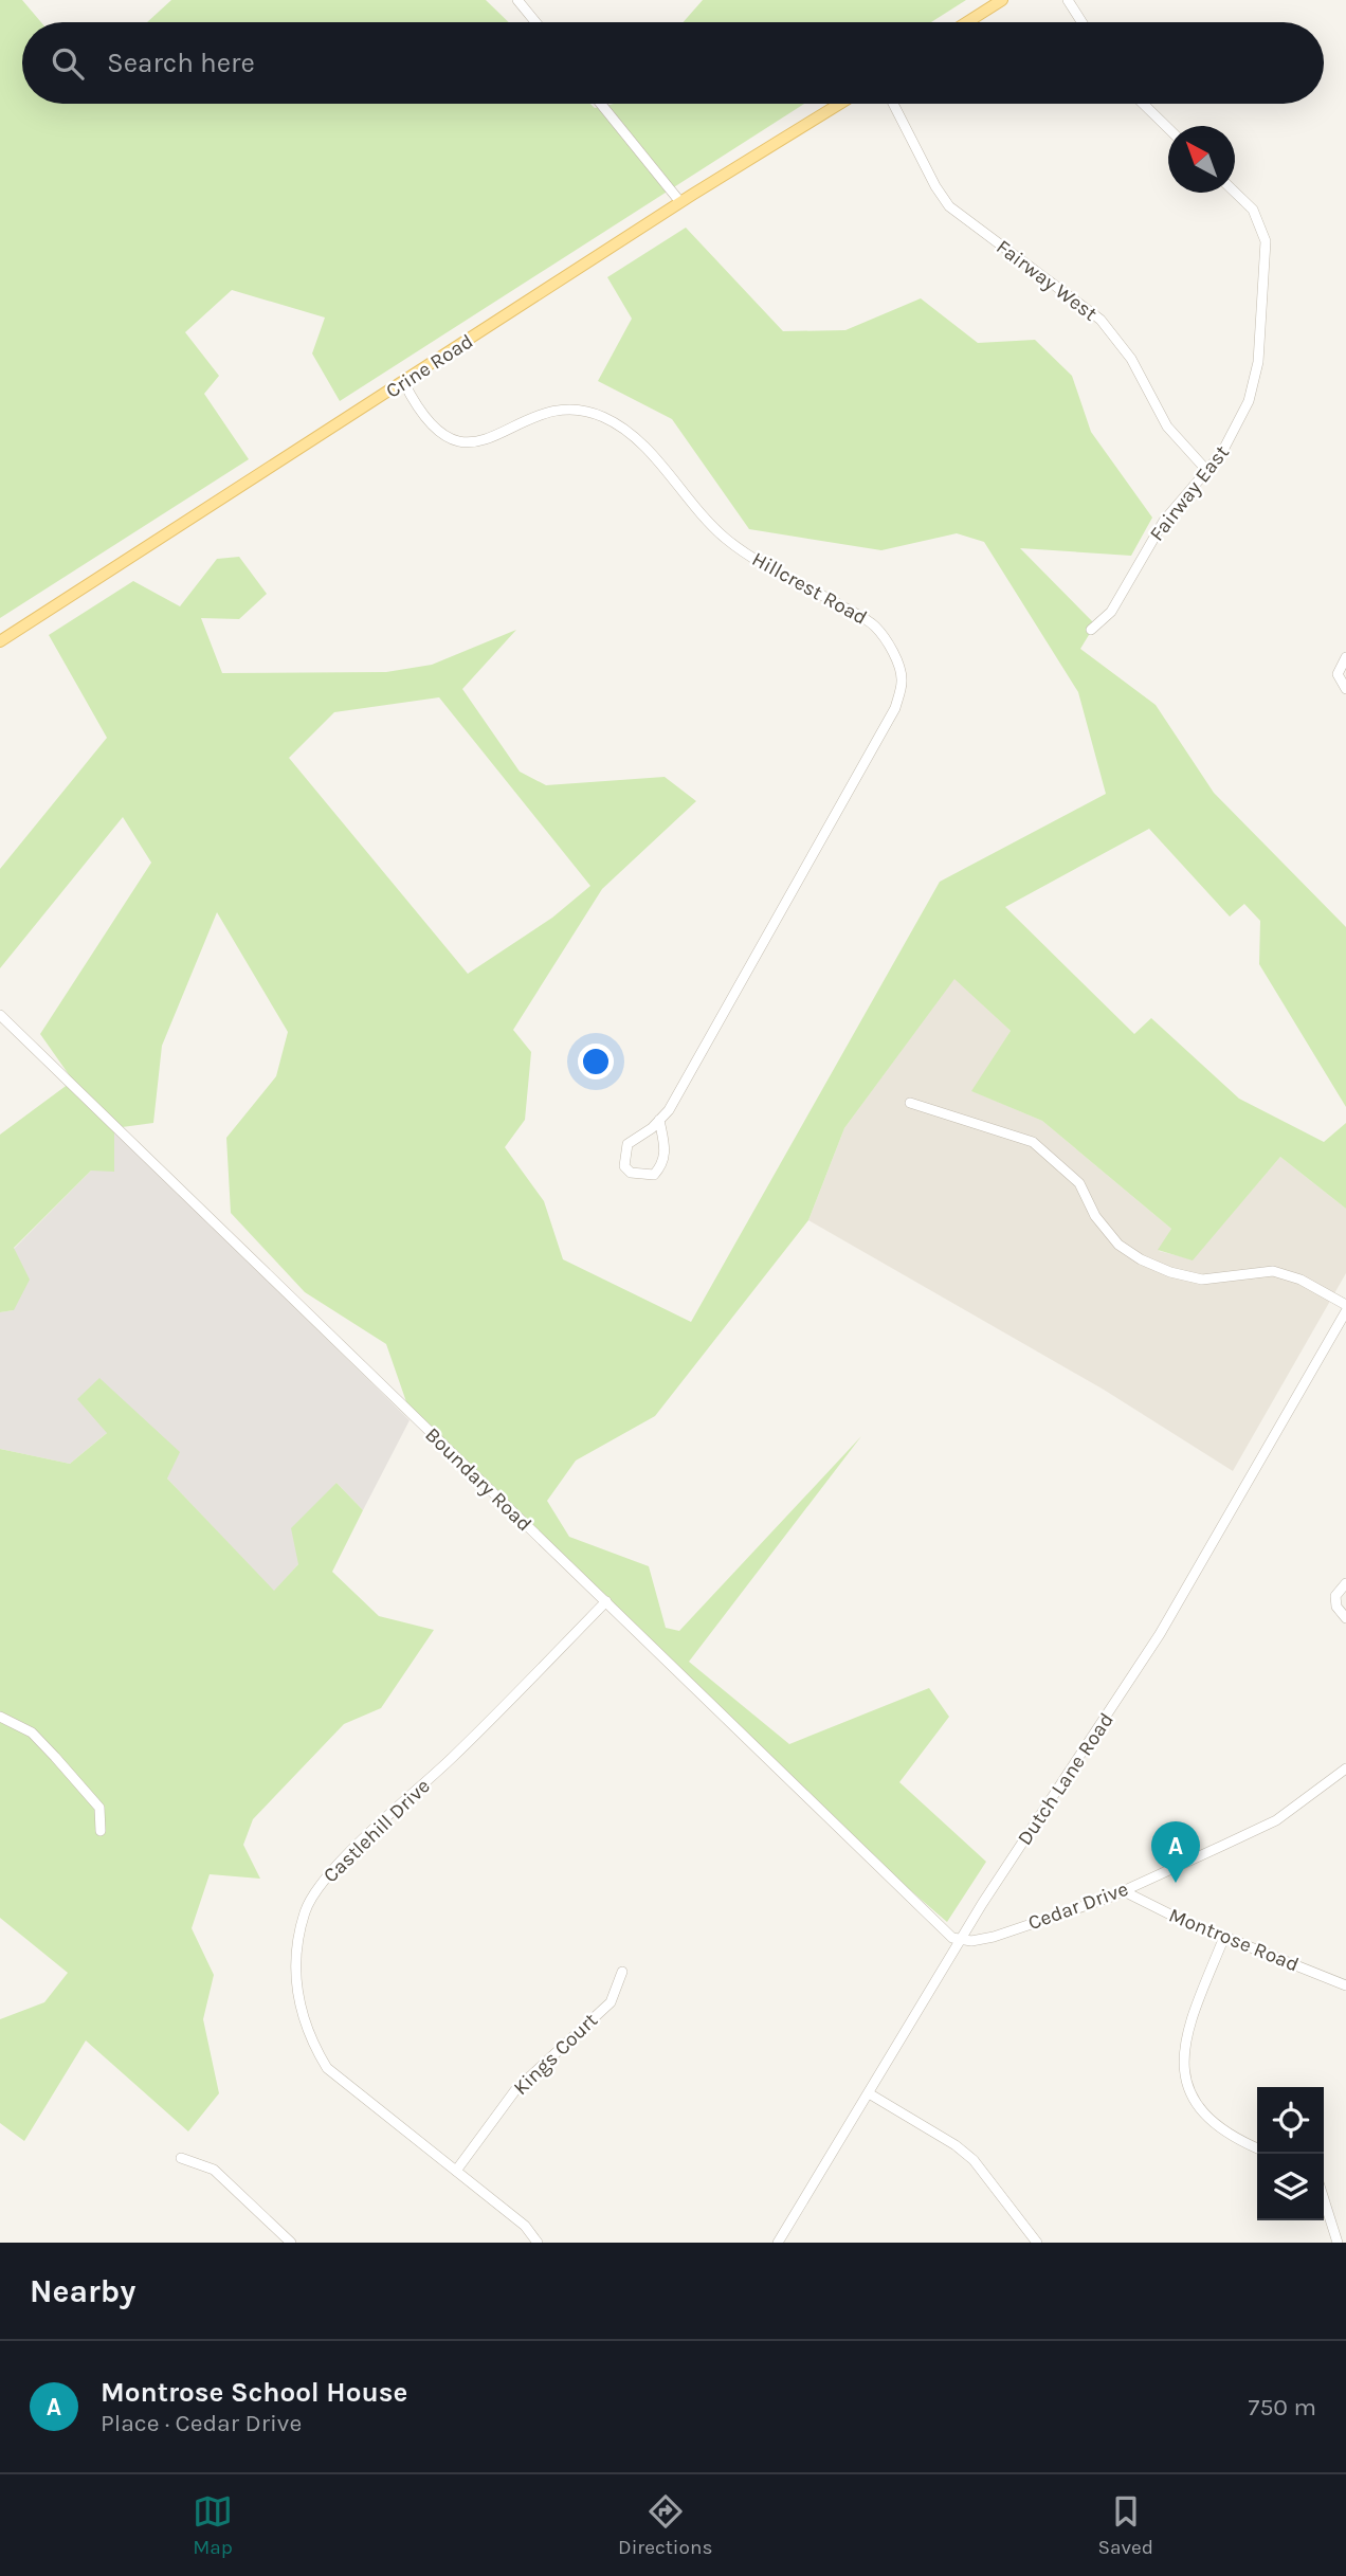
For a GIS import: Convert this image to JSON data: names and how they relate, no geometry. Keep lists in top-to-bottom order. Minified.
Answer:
{"streets":{"main road":["Crine Road"],"street":["Fairway West","Fairway East","Hillcrest Road","Boundary Road","Dutch Lane Road","Castlehill Drive","Cedar Drive","Montrose Road","Kings Court"]},"crossings":[["Fairway West","Fairway East"],["Crine Road","Hillcrest Road"],["Boundary Road","Dutch Lane Road"],["Boundary Road","Castlehill Drive"],["Boundary Road","Cedar Drive"],["Dutch Lane Road","Cedar Drive"],["Castlehill Drive","Kings Court"],["Cedar Drive","Montrose Road"]],"north":"top left","page":{"search":"Search here","pins":"A","heading":"Nearby","list":[{"mark":"A","name":"Montrose School House","note":"Place · Cedar Drive","value":"750 m"}],"nav":["Map","Directions","Saved"]}}
